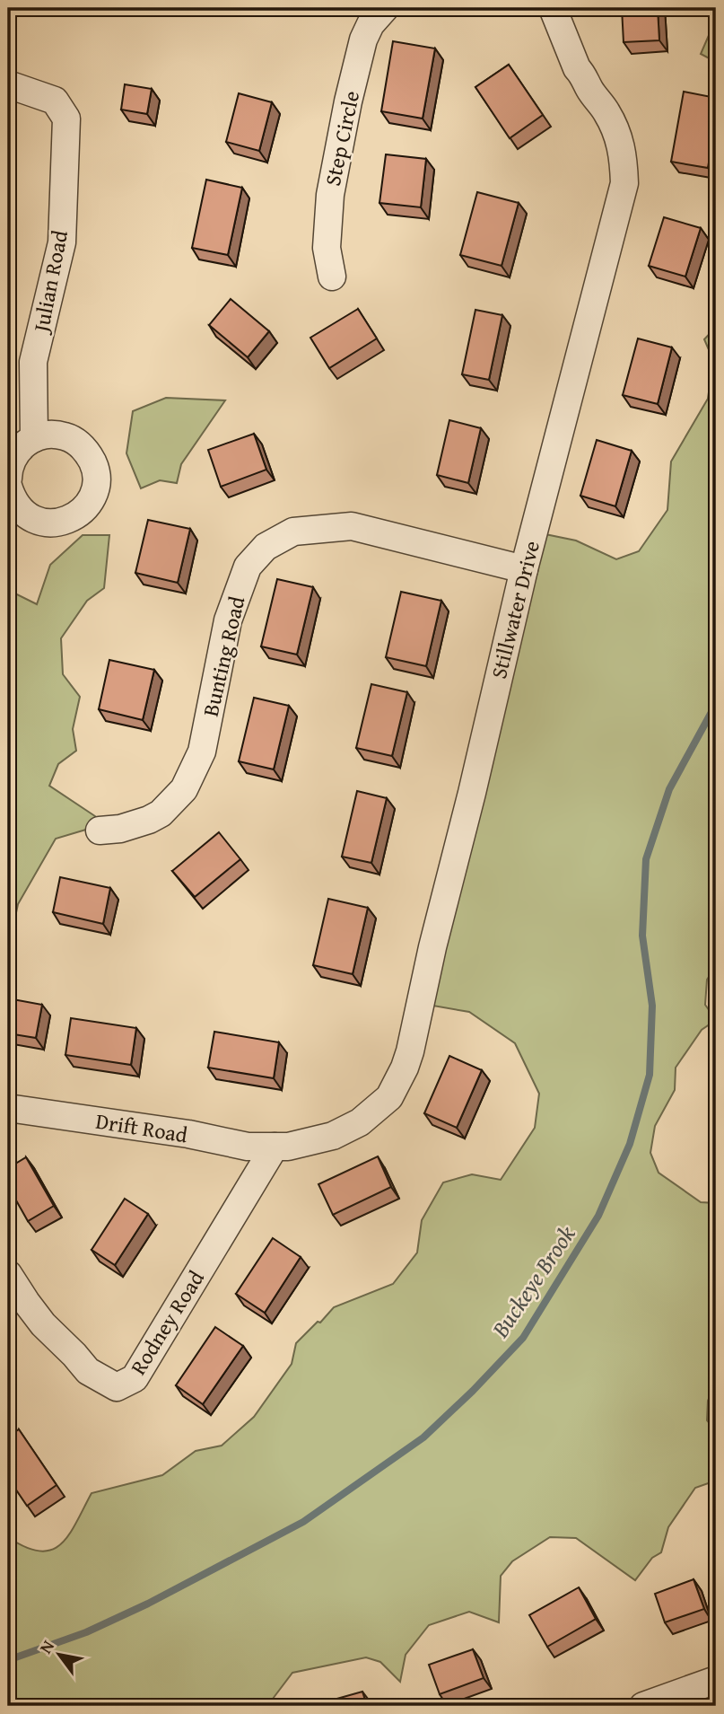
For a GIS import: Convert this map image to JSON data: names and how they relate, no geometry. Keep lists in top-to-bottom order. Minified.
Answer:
{"streets":{"street":["Step Circle","Julian Road","Stillwater Drive","Bunting Road","Drift Road","Rodney Road"]},"crossings":[["Stillwater Drive","Bunting Road"],["Stillwater Drive","Drift Road"],["Stillwater Drive","Rodney Road"],["Drift Road","Rodney Road"]],"water":["Buckeye Brook"],"north":"top left"}
